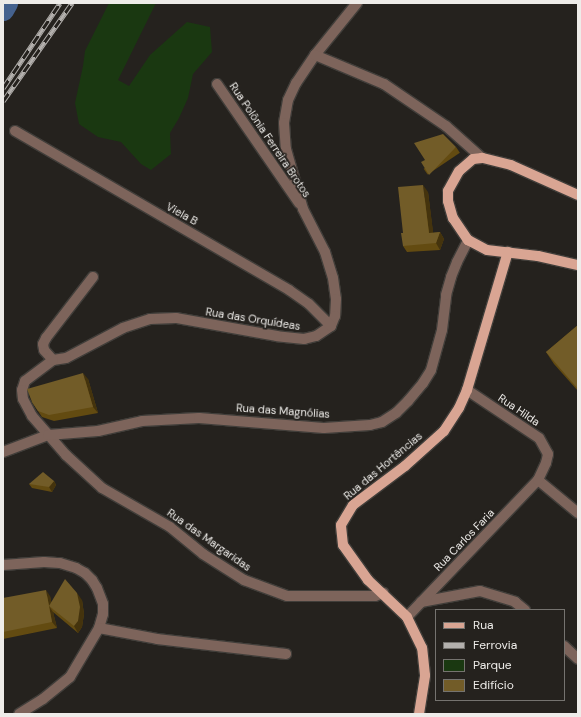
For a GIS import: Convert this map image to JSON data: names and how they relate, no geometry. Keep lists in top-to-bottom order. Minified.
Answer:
{"streets":{"main road":["Rua das Hortências"],"street":["Rua Polônia Ferreira Brotos","Viela B","Rua das Orquídeas","Rua Hilda","Rua das Magnólias","Rua das Margaridas","Rua Carlos Faria"]},"crossings":[["Viela B","Rua das Orquídeas"],["Rua das Orquídeas","Rua das Magnólias"],["Rua das Orquídeas","Rua das Margaridas"],["Rua Hilda","Rua das Hortências"],["Rua Hilda","Rua Carlos Faria"],["Rua das Magnólias","Rua das Margaridas"],["Rua das Hortências","Rua das Margaridas"],["Rua das Hortências","Rua Carlos Faria"]],"legend":["Rua","Ferrovia","Parque","Edifício"]}
